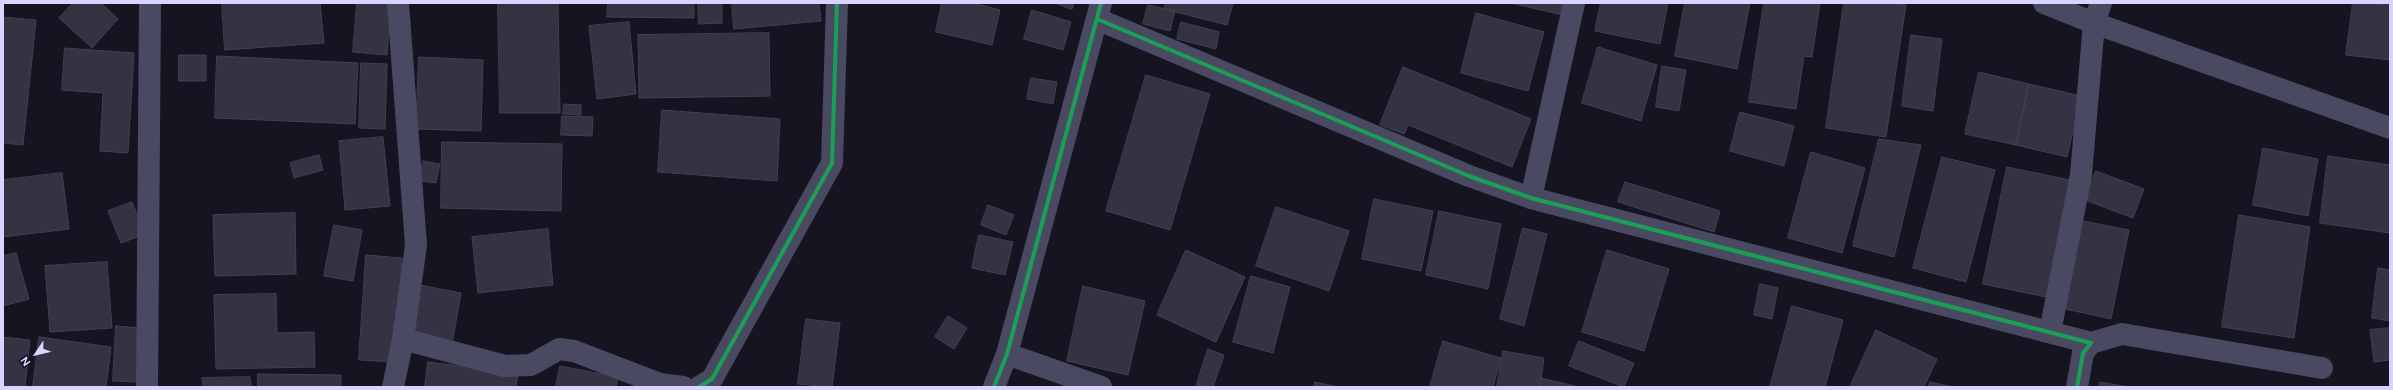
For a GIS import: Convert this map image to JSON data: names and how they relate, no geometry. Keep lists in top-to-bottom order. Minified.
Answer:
{"north":"bottom left"}
